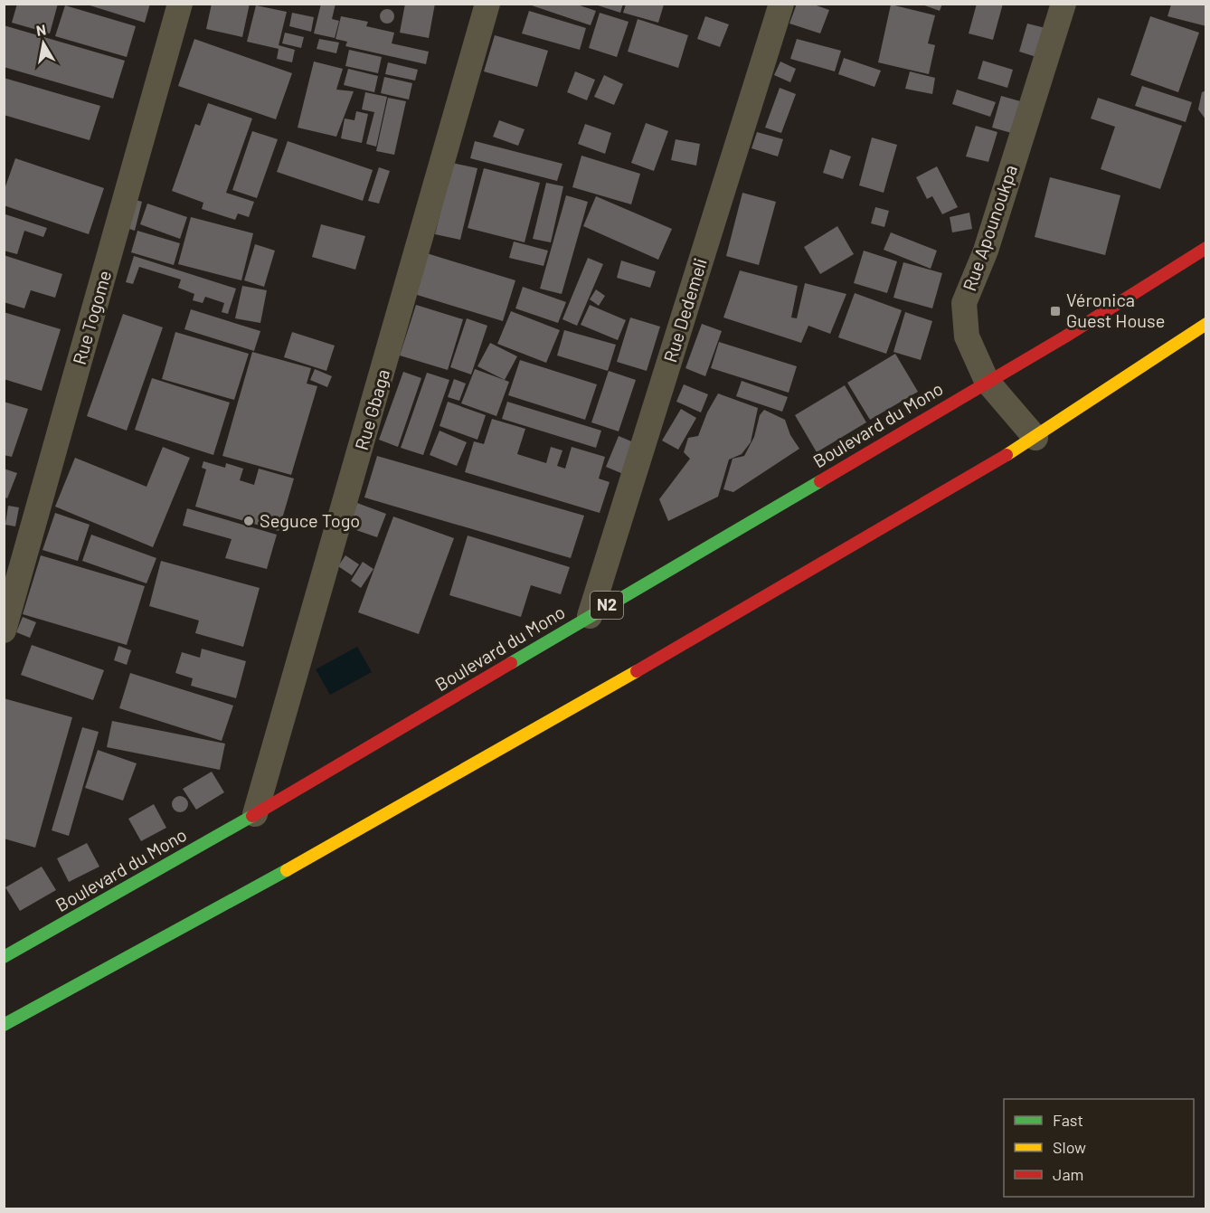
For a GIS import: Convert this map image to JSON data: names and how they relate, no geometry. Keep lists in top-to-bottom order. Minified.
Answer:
{"streets":{"highway":["Boulevard du Mono","N2"],"street":["Rue Apounoukpa","Rue Dedemeli","Rue Togome","Rue Gbaga"]},"crossings":[["Rue Apounoukpa","Boulevard du Mono"],["Rue Dedemeli","Boulevard du Mono"],["Rue Gbaga","Boulevard du Mono"]],"places":{"transit":["Véronica Guest House"],"other":["Seguce Togo"]},"legend":["Fast","Slow","Jam"],"north":"top"}
